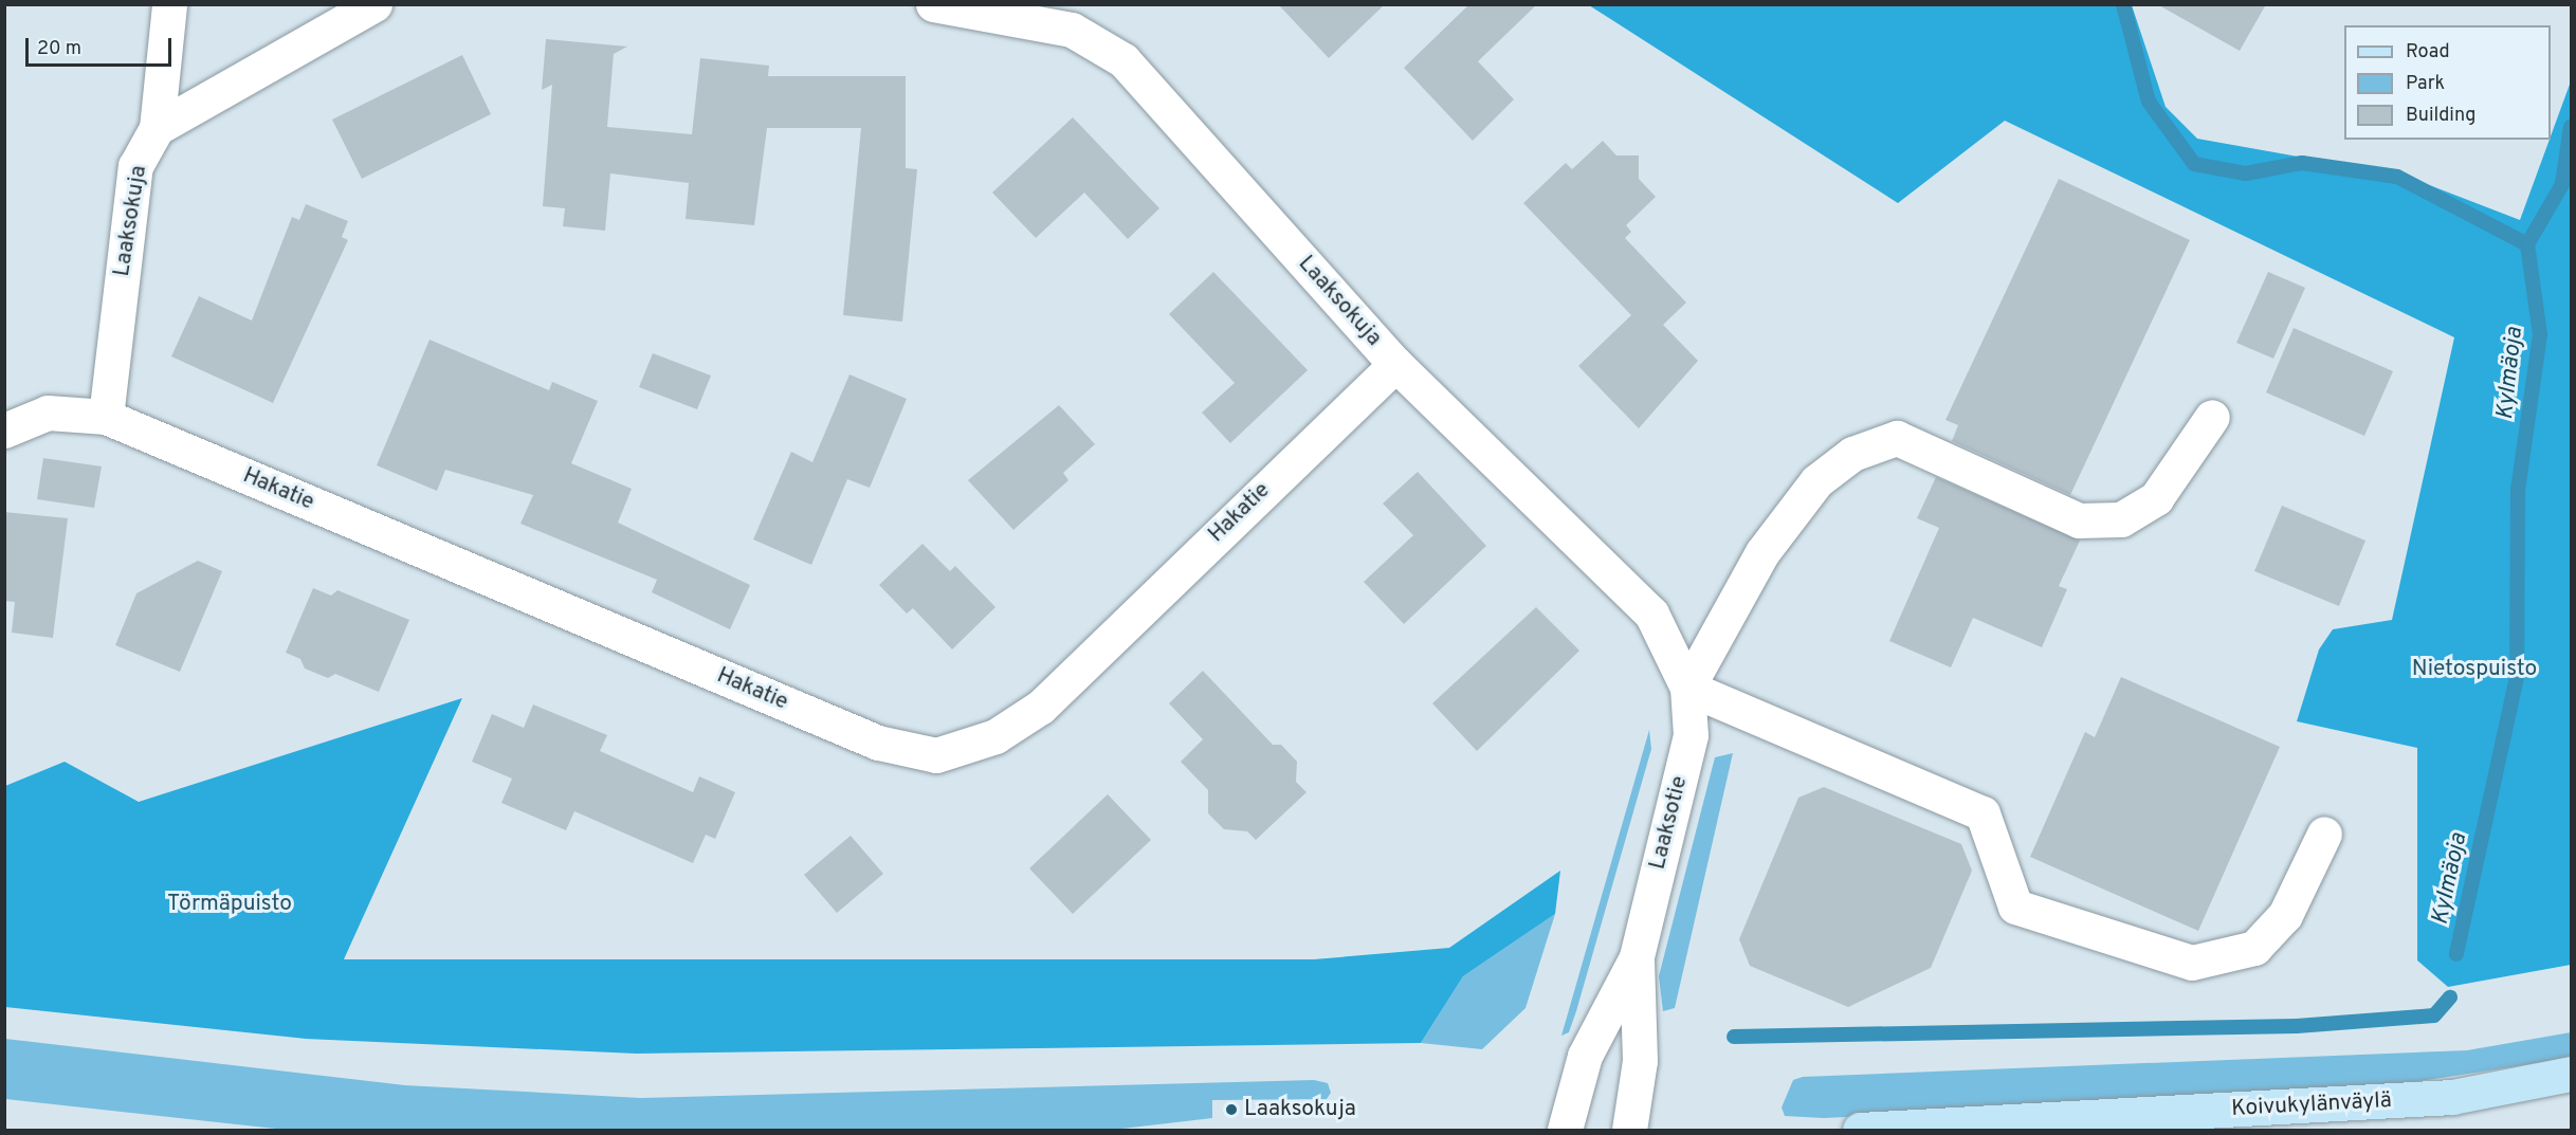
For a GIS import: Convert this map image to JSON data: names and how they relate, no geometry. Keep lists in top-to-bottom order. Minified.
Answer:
{"streets":{"main road":["Koivukylänväylä"],"street":["Laaksokuja","Hakatie","Laaksotie"]},"crossings":[["Laaksokuja","Hakatie"],["Laaksokuja","Laaksotie"]],"water":["Kylmäoja"],"parks":["Nietospuisto","Törmäpuisto"],"places":["Laaksokuja"],"legend":["Road","Park","Building"],"scale_bar":"20 m"}
